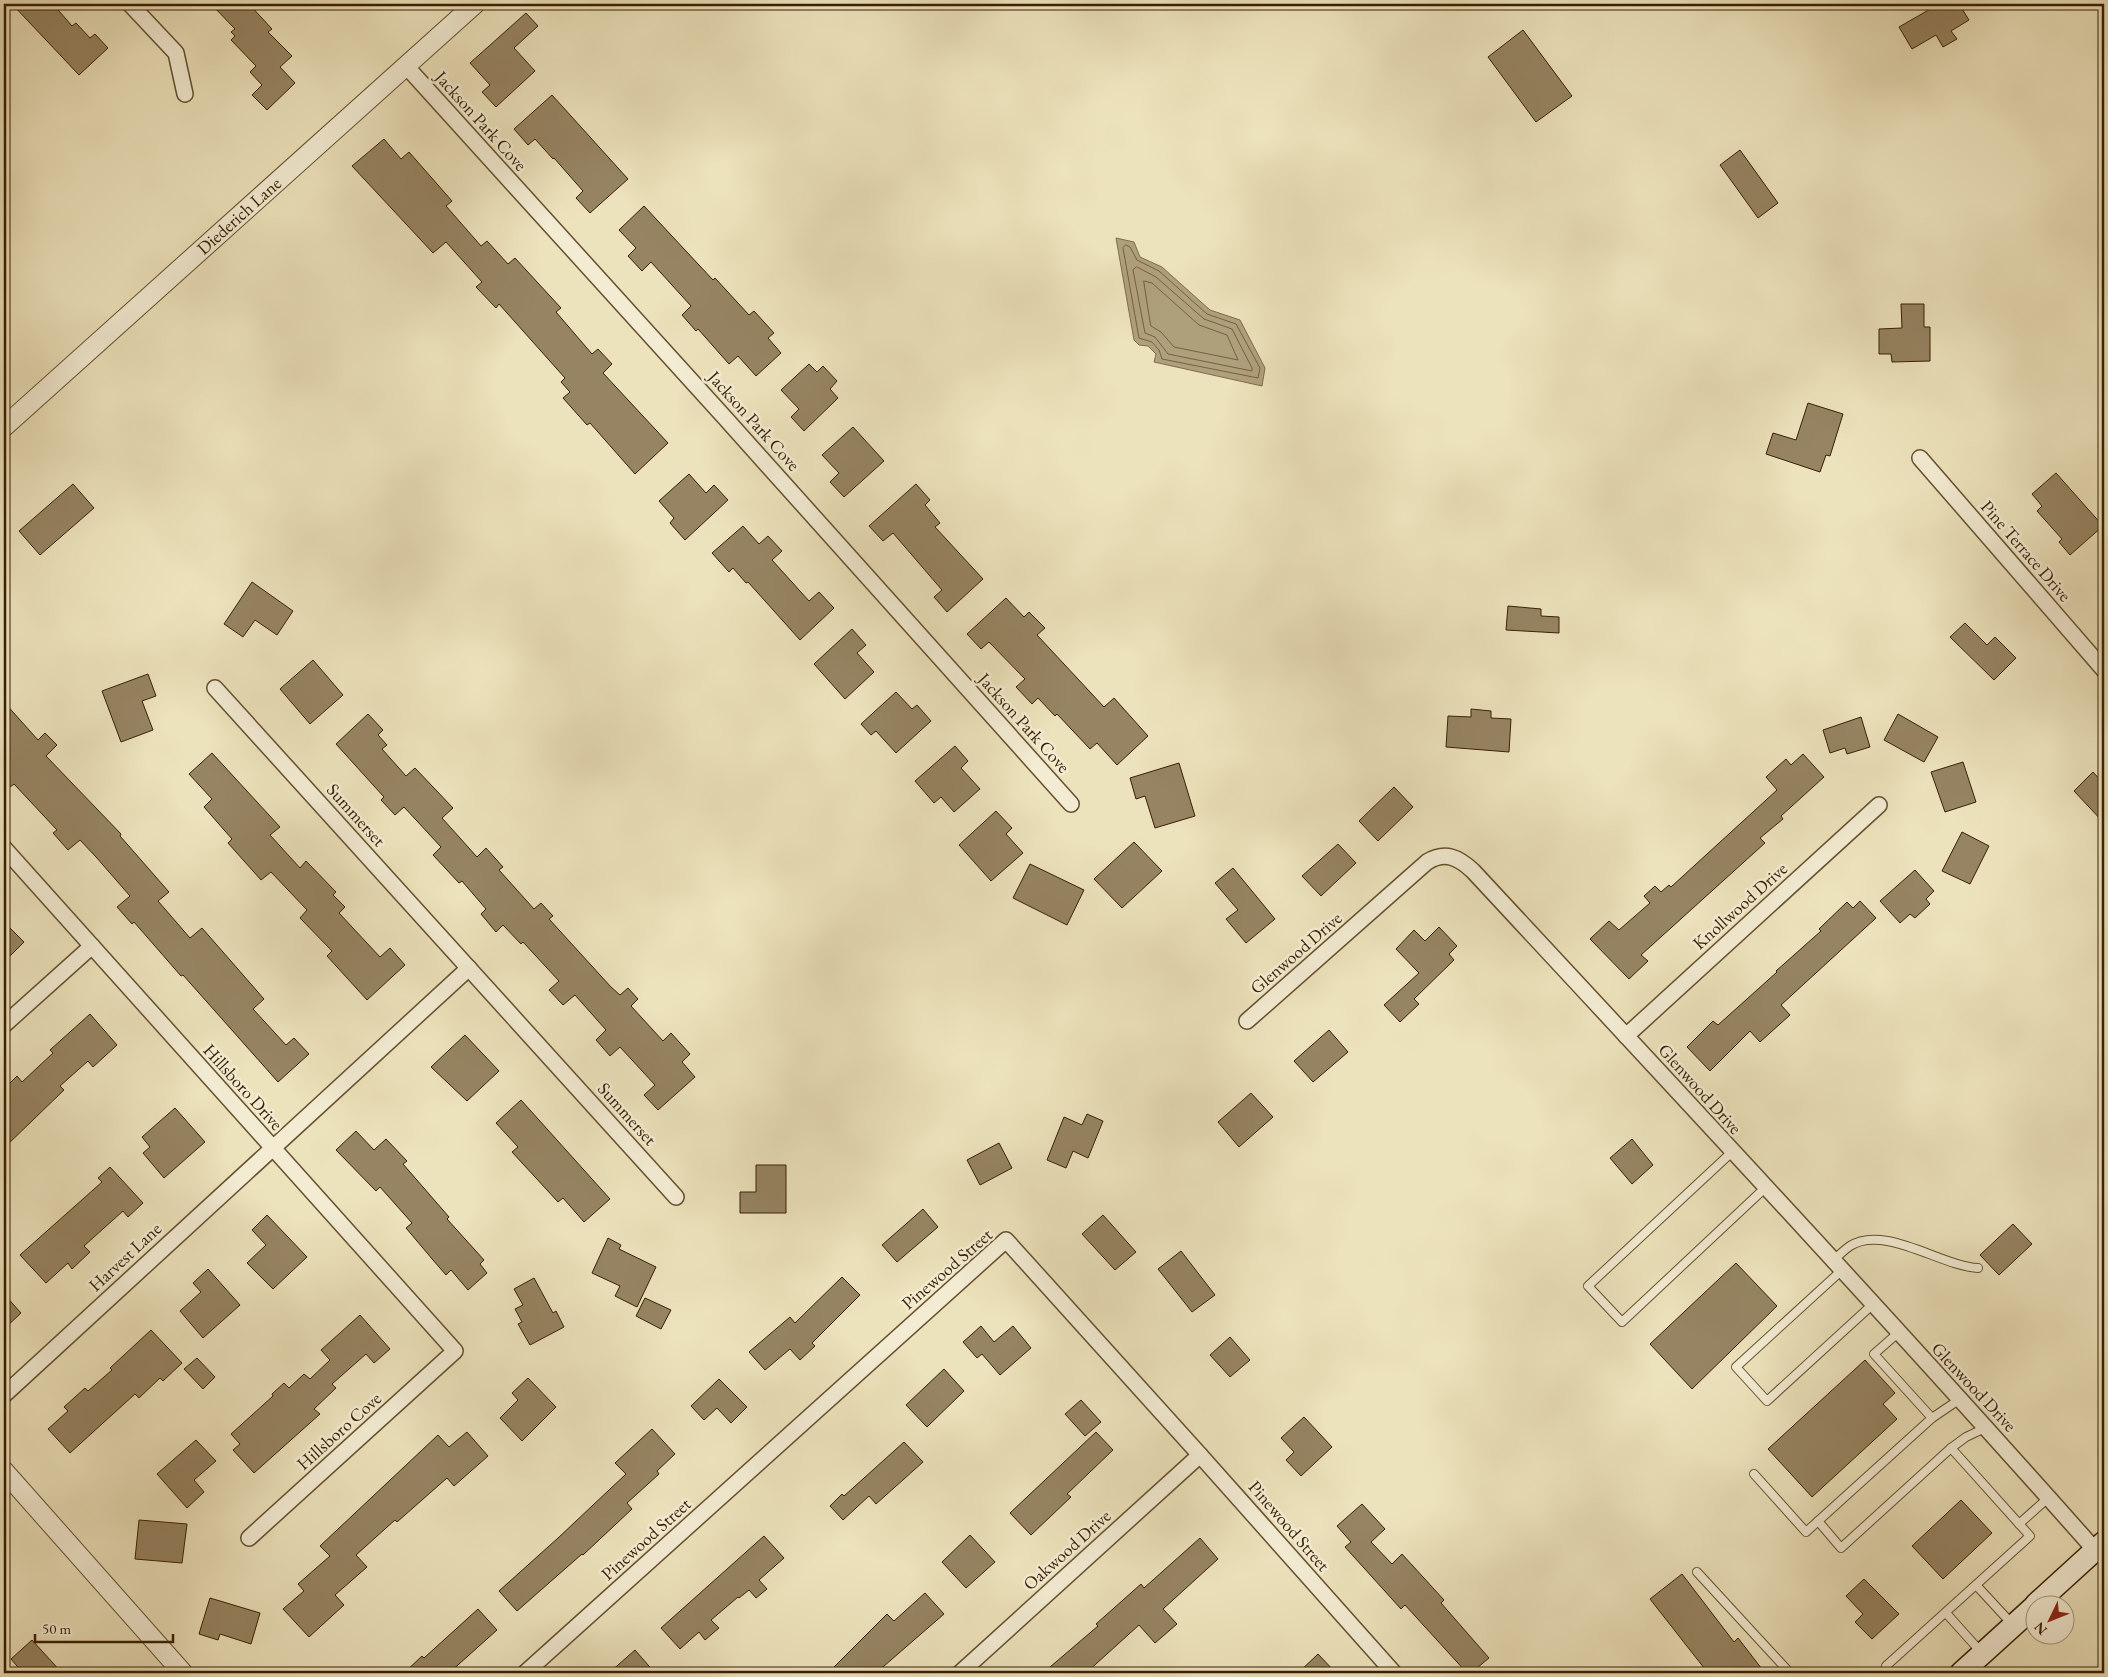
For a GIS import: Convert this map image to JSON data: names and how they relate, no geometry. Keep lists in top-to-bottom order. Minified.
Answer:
{"streets":{"street":["Jackson Park Cove","Diederich Lane","Pine Terrace Drive","Summerset","Knollwood Drive","Glenwood Drive","Hillsboro Drive","Harvest Lane","Pinewood Street","Hillsboro Cove","Oakwood Drive"]},"crossings":[["Jackson Park Cove","Diederich Lane"],["Knollwood Drive","Glenwood Drive"],["Hillsboro Drive","Harvest Lane"],["Hillsboro Drive","Hillsboro Cove"],["Pinewood Street","Oakwood Drive"]],"scale_bar":"50 m","north":"bottom left"}
